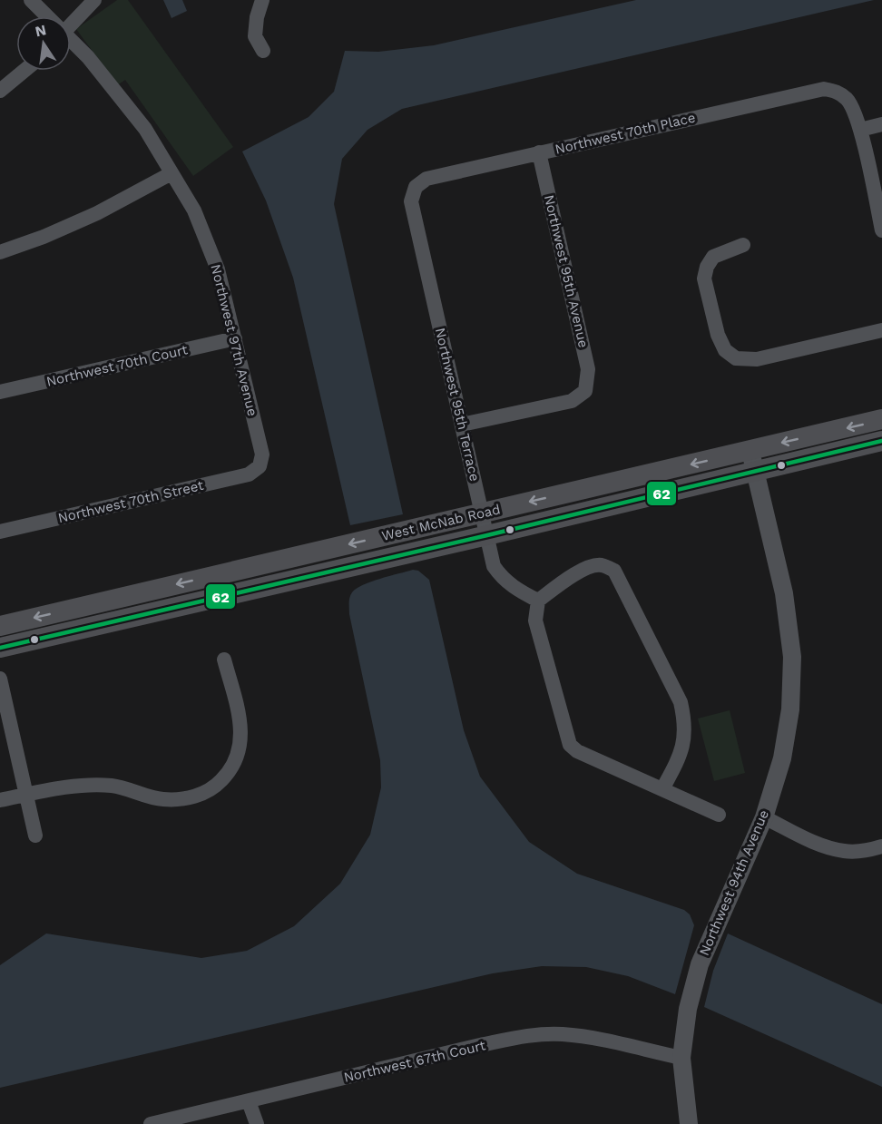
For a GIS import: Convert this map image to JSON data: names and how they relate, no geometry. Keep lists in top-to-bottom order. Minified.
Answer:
{"streets":{"main road":["West McNab Road"],"street":["Northwest 70th Place","Northwest 95th Avenue","Northwest 97th Avenue","Northwest 70th Court","Northwest 95th Terrace","Northwest 70th Street","Northwest 94th Avenue","Northwest 67th Court"]},"crossings":[["Northwest 70th Place","Northwest 95th Avenue"],["Northwest 70th Place","Northwest 95th Terrace"],["Northwest 95th Avenue","Northwest 95th Terrace"],["Northwest 97th Avenue","Northwest 70th Court"],["Northwest 97th Avenue","Northwest 70th Street"],["Northwest 95th Terrace","West McNab Road"],["West McNab Road","Northwest 94th Avenue"],["Northwest 94th Avenue","Northwest 67th Court"]],"lines":["transit line 62"],"north":"top"}
